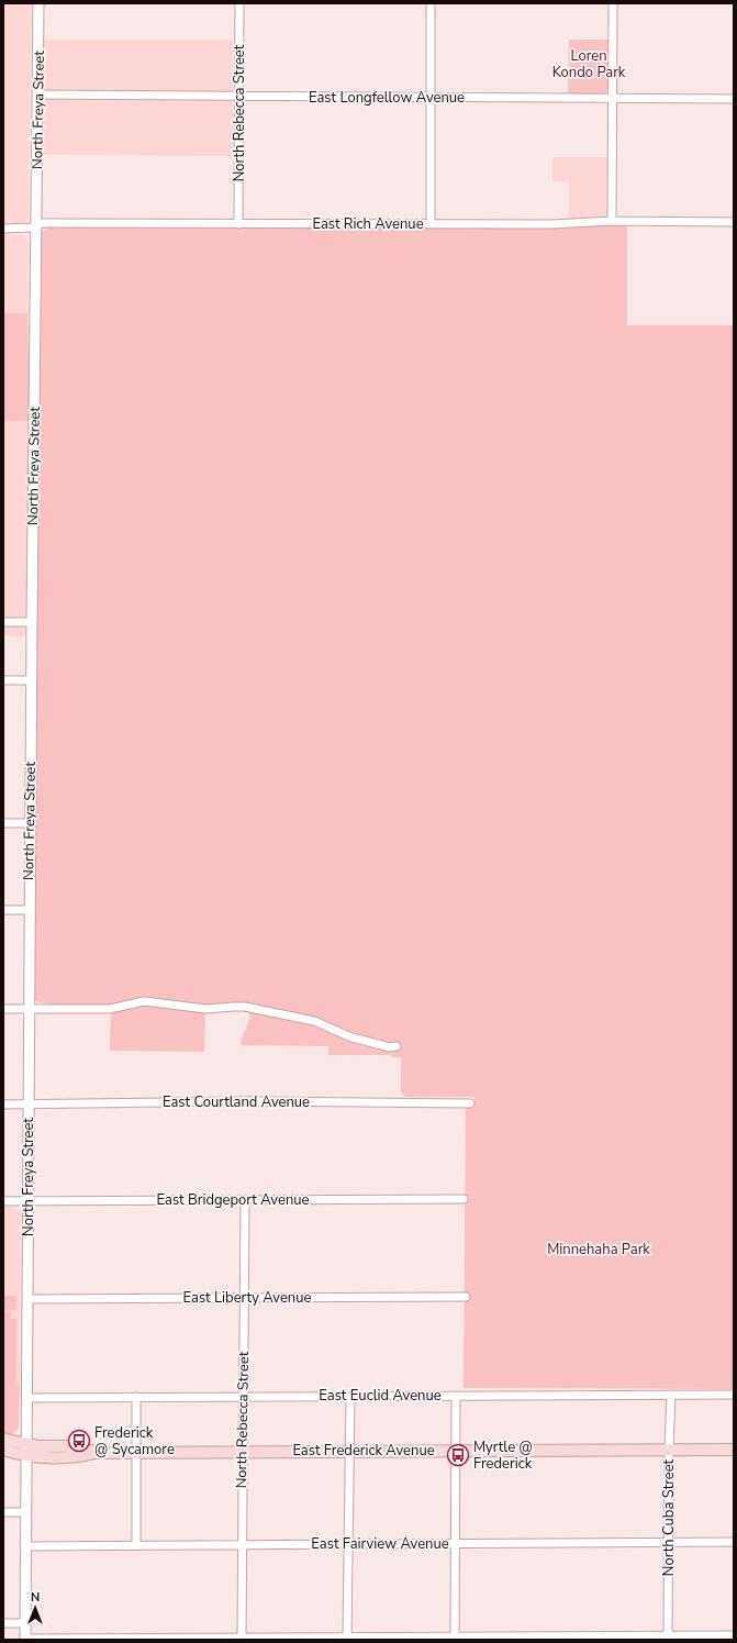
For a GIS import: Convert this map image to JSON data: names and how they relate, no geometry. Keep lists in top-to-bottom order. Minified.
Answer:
{"streets":{"main road":["East Frederick Avenue"],"street":["East Longfellow Avenue","North Freya Street","North Rebecca Street","East Rich Avenue","East Courtland Avenue","East Bridgeport Avenue","East Liberty Avenue","East Euclid Avenue","North Cuba Street","East Fairview Avenue"]},"crossings":[["East Longfellow Avenue","North Freya Street"],["East Longfellow Avenue","North Rebecca Street"],["North Freya Street","East Rich Avenue"],["North Freya Street","East Courtland Avenue"],["North Freya Street","East Bridgeport Avenue"],["North Freya Street","East Liberty Avenue"],["North Freya Street","East Euclid Avenue"],["North Freya Street","East Frederick Avenue"],["North Freya Street","East Fairview Avenue"],["North Rebecca Street","East Rich Avenue"],["North Rebecca Street","East Bridgeport Avenue"],["North Rebecca Street","East Liberty Avenue"],["North Rebecca Street","East Euclid Avenue"],["North Rebecca Street","East Frederick Avenue"],["North Rebecca Street","East Fairview Avenue"],["East Euclid Avenue","North Cuba Street"],["East Frederick Avenue","North Cuba Street"],["North Cuba Street","East Fairview Avenue"]],"parks":["Loren Kondo Park","Minnehaha Park"],"places":{"bus stop":["Frederick @ Sycamore","Myrtle @ Frederick"]},"north":"top"}
